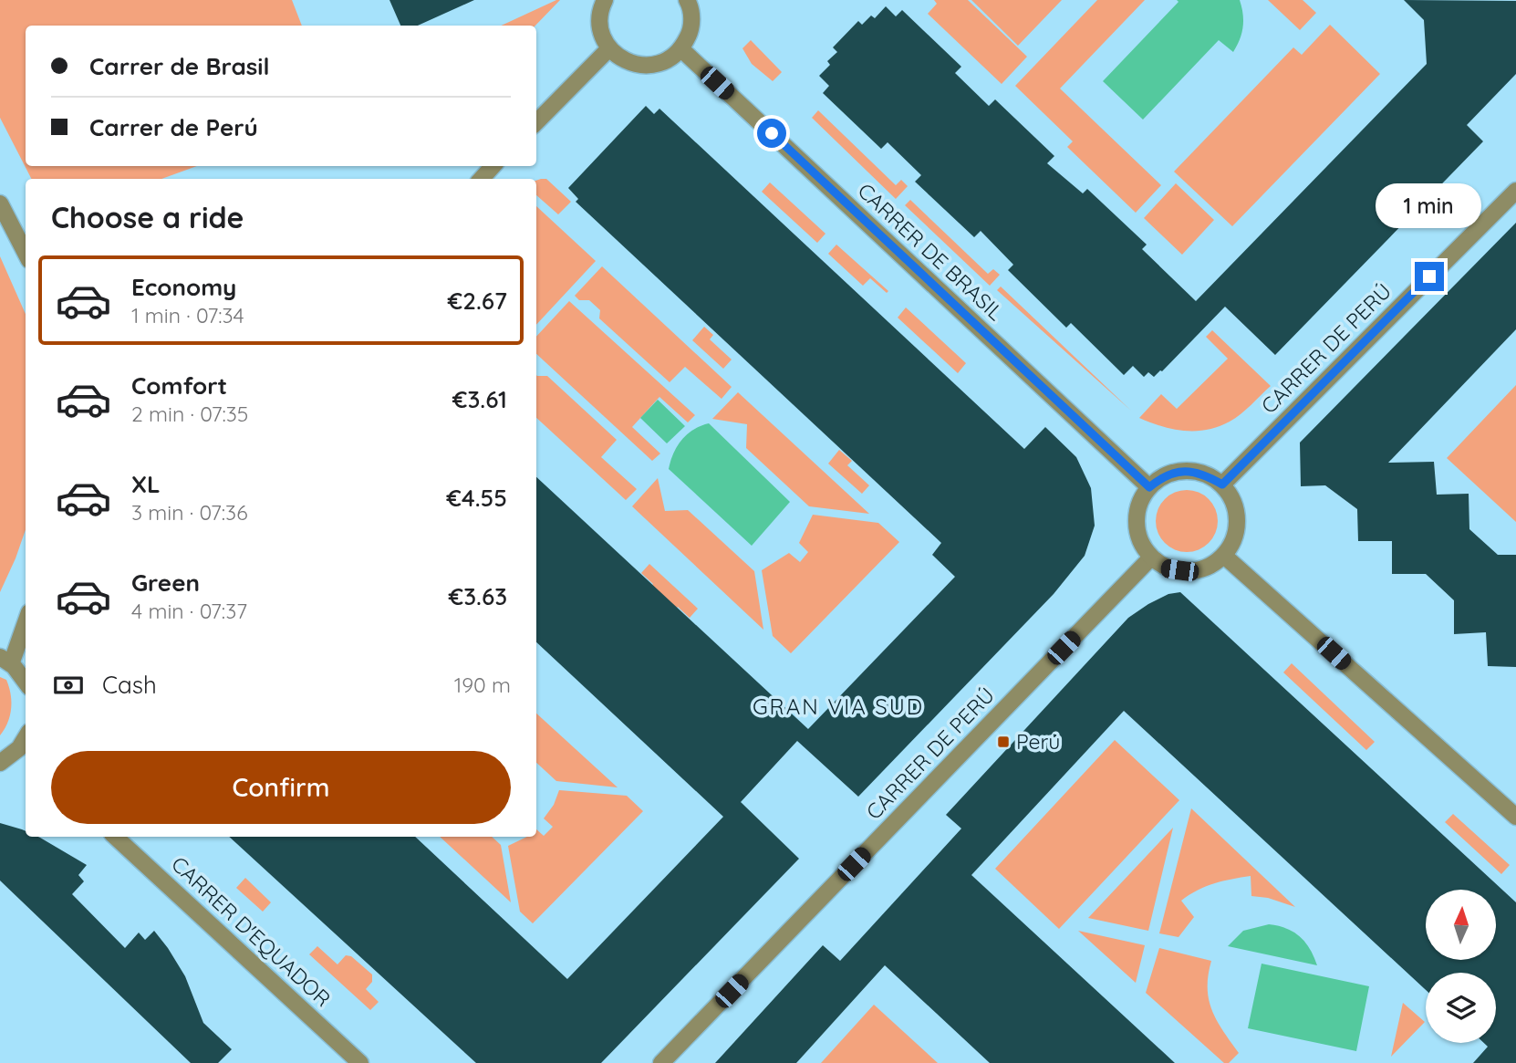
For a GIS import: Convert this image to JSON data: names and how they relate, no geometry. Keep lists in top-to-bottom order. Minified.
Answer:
{"streets":{"street":["CARRER DE BRASIL","CARRER DE PERÚ","CARRER D'EQUADOR"]},"crossings":[["CARRER DE BRASIL","CARRER DE PERÚ"]],"districts":["GRAN VIA SUD"],"places":{"transit":["Perú"]},"north":"top","page":{"banner":["Carrer de Brasil","Carrer de Perú"],"heading":"Choose a ride","bubble":"1 min","list":[{"name":"Economy","note":"1 min · 07:34","value":"€2.67"},{"name":"Comfort","note":"2 min · 07:35","value":"€3.61"},{"name":"XL","note":"3 min · 07:36","value":"€4.55"},{"name":"Green","note":"4 min · 07:37","value":"€3.63"}],"pay":["Cash","190 m"],"buttons":"Confirm"}}
